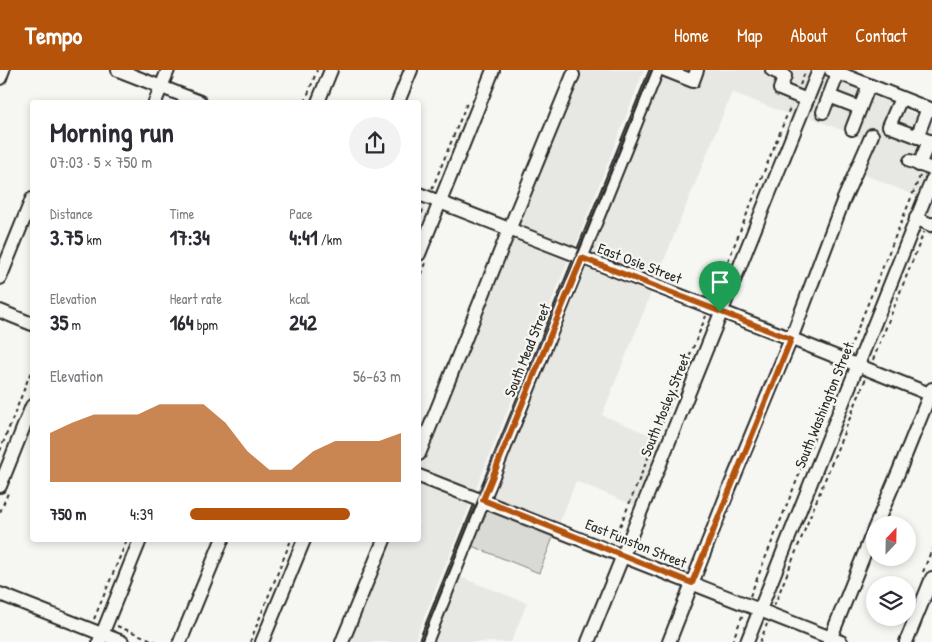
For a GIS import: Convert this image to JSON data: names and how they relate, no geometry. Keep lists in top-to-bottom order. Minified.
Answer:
{"streets":{"street":["East Osie Street","South Mead Street","South Mosley Street","South Washington Street","East Funston Street"]},"crossings":[["East Osie Street","South Mead Street"],["East Osie Street","South Mosley Street"],["East Osie Street","South Washington Street"],["South Mead Street","East Funston Street"],["South Mosley Street","East Funston Street"],["South Washington Street","East Funston Street"]],"north":"top","page":{"header":"Tempo","nav":["Home","Map","About","Contact"],"heading":["Morning run","07:03 · 5 × 750 m"],"stats":[["Distance","3.75 km"],["Time","17:34"],["Pace","4:41 /km"],["Elevation","35 m"],["Heart rate","164 bpm"],["kcal","242"]],"chart":["Elevation","56–63 m"],"list":[{"name":"750 m","note":"4:39"}]}}
